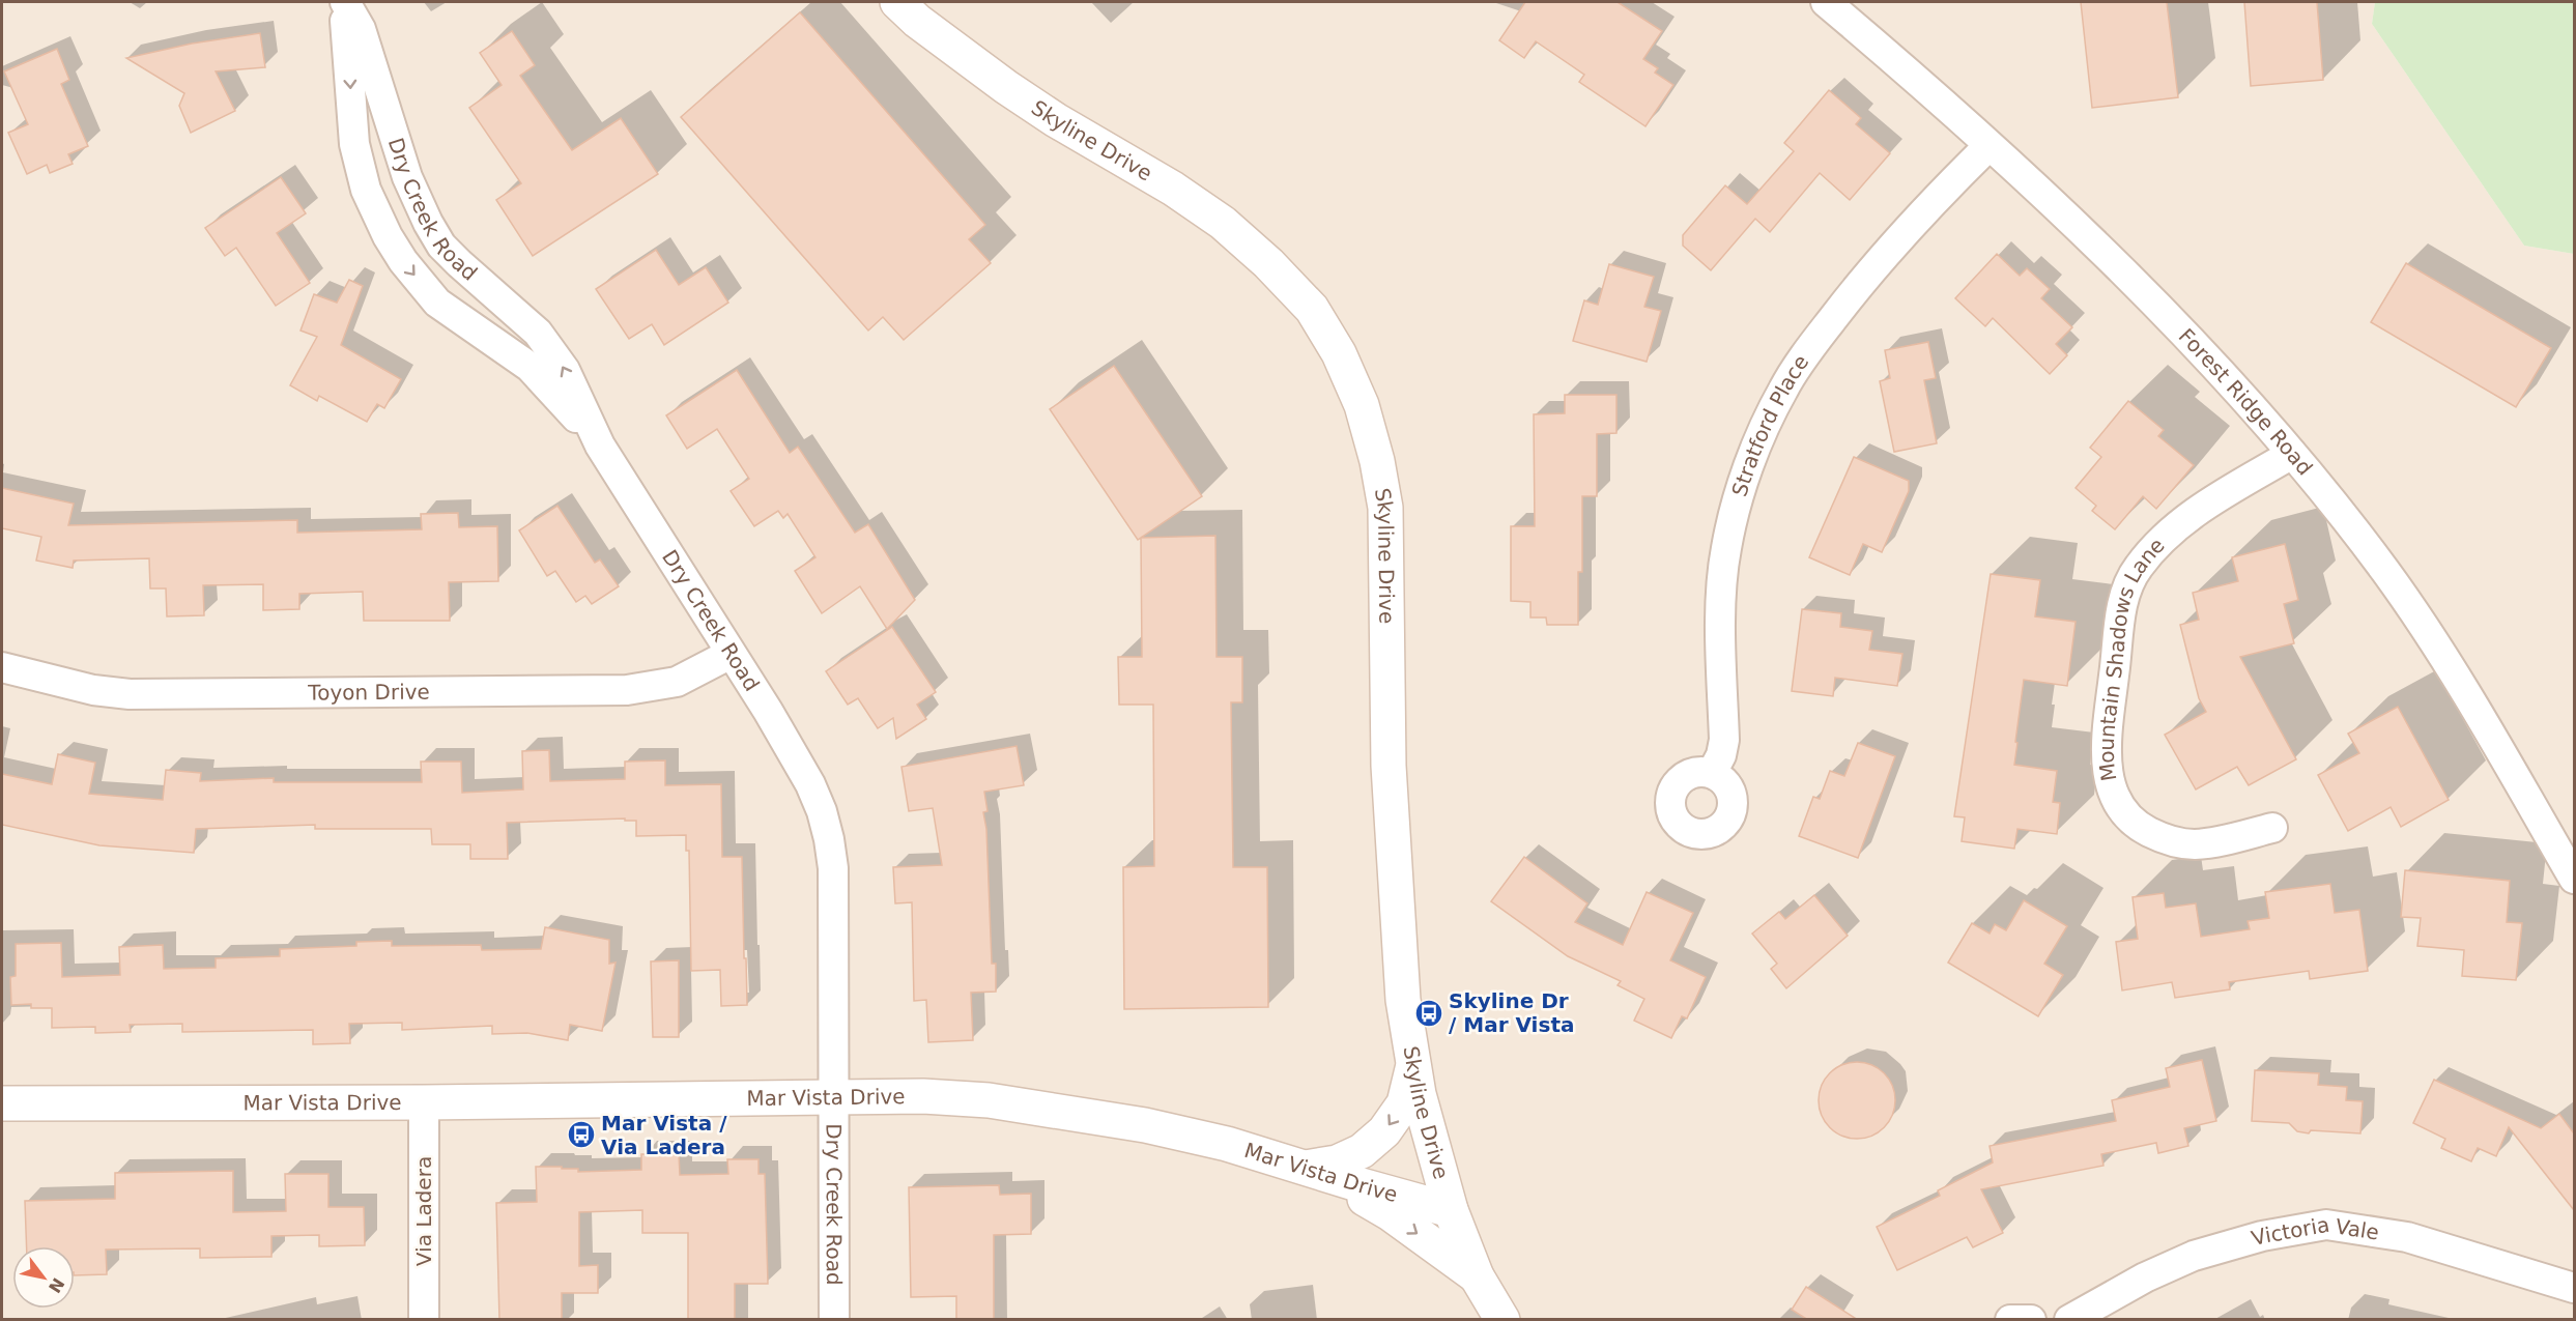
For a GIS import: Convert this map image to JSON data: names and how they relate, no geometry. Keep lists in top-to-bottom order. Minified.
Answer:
{"streets":{"street":["Skyline Drive","Dry Creek Road","Forest Ridge Road","Stratford Place","Mountain Shadows Lane","Toyon Drive","Mar Vista Drive","Via Ladera","Victoria Vale"]},"crossings":[["Skyline Drive","Mar Vista Drive"],["Dry Creek Road","Toyon Drive"],["Dry Creek Road","Mar Vista Drive"],["Forest Ridge Road","Stratford Place"],["Forest Ridge Road","Mountain Shadows Lane"],["Mar Vista Drive","Via Ladera"]],"places":{"bus stop":["Skyline Dr / Mar Vista","Mar Vista / Via Ladera"]},"north":"bottom right"}
